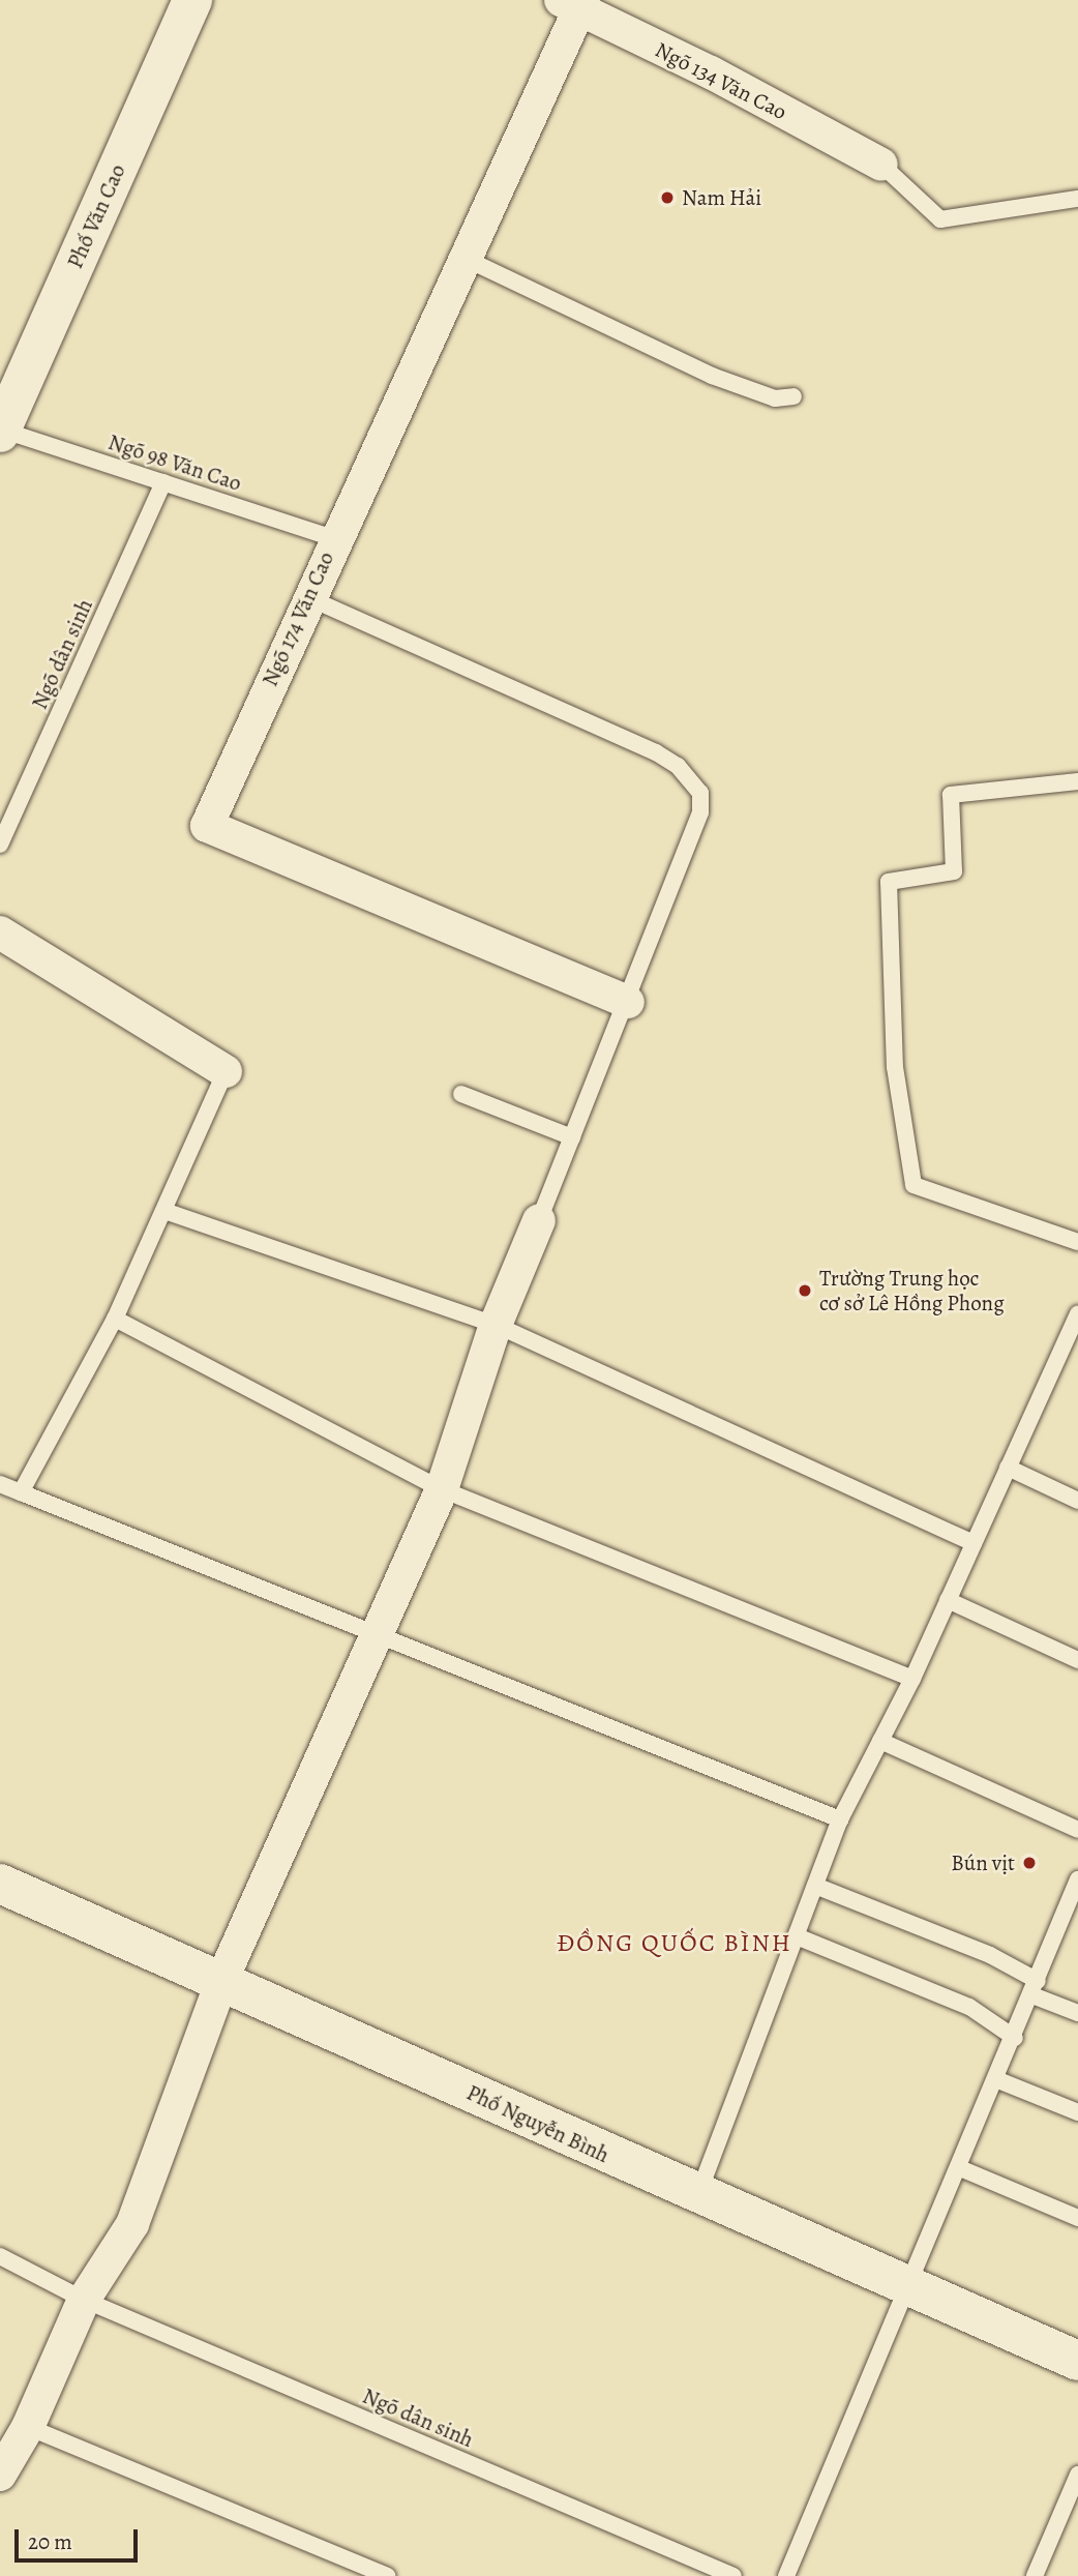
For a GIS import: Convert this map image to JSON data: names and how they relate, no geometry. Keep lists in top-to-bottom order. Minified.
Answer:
{"streets":{"street":["Ngõ 134 Văn Cao","Phố Văn Cao","Ngõ 174 Văn Cao","Phố Nguyễn Bình"],"lane":["Ngõ 98 Văn Cao","Ngõ dân sinh"]},"crossings":[["Ngõ 134 Văn Cao","Ngõ 174 Văn Cao"],["Phố Văn Cao","Ngõ 98 Văn Cao"],["Ngõ 98 Văn Cao","Ngõ 174 Văn Cao"],["Ngõ 98 Văn Cao","Ngõ dân sinh"]],"districts":["ĐỒNG QUỐC BÌNH"],"places":["Nam Hải","Trường Trung học cơ sở Lê Hồng Phong","Bún vịt"],"scale_bar":"20 m"}
